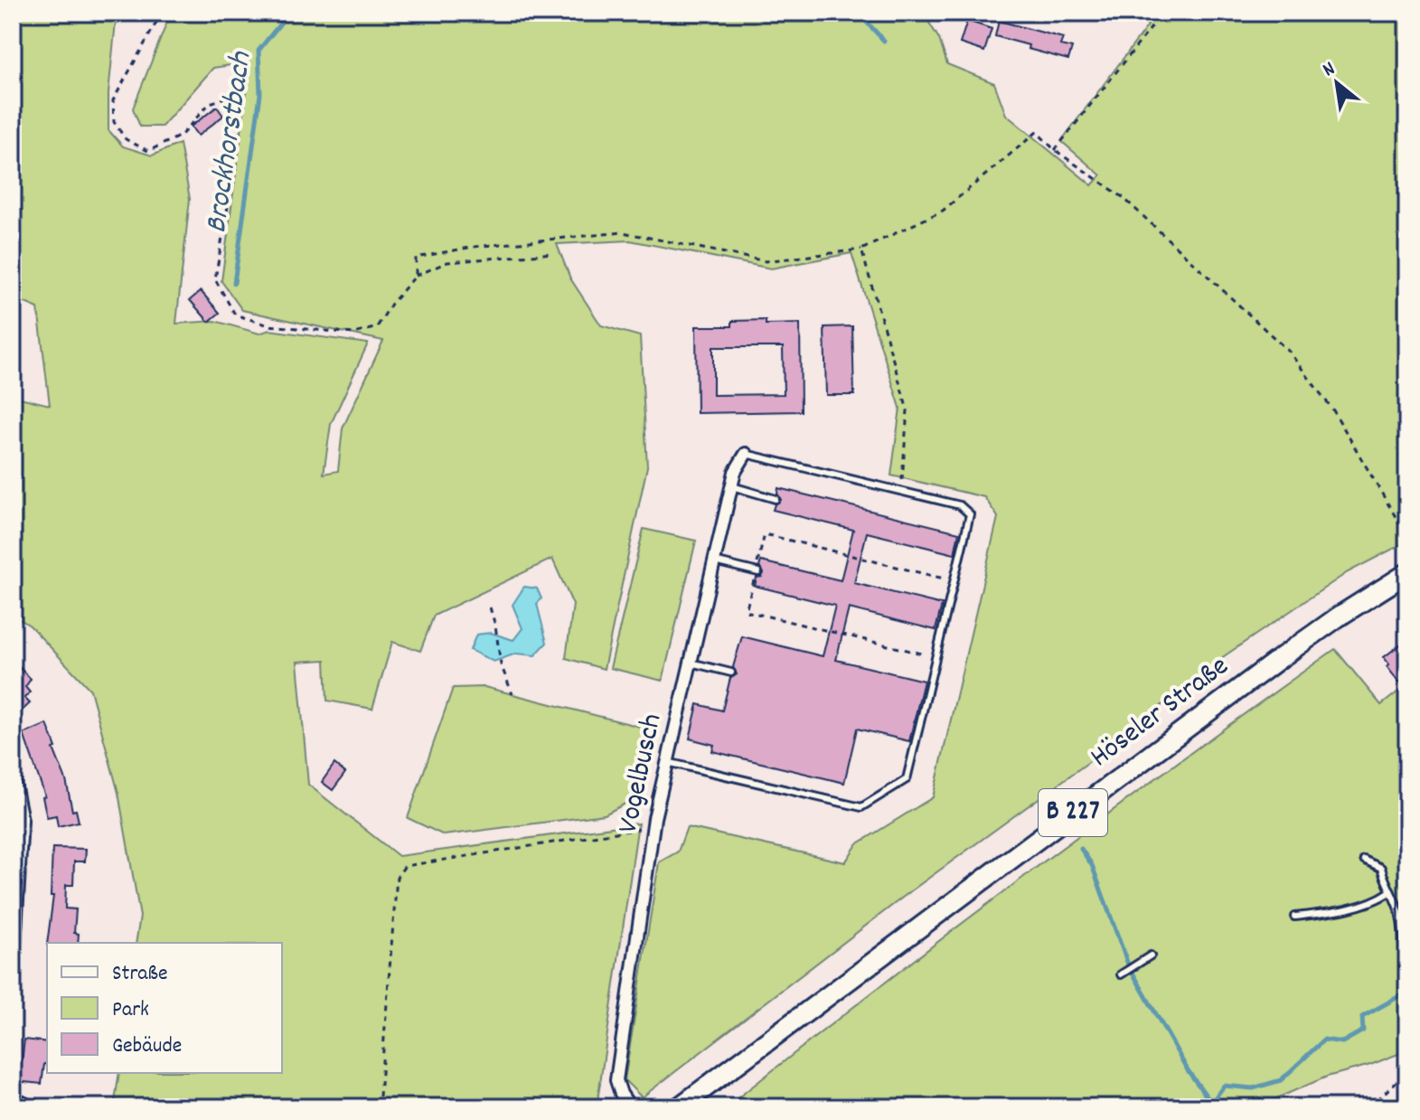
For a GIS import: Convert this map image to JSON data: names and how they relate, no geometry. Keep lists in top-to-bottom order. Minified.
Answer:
{"streets":{"main road":["Höseler Straße","B 227"],"street":["Vogelbusch"]},"water":["Brockhorstbach"],"legend":["Straße","Park","Gebäude"],"north":"top left"}
